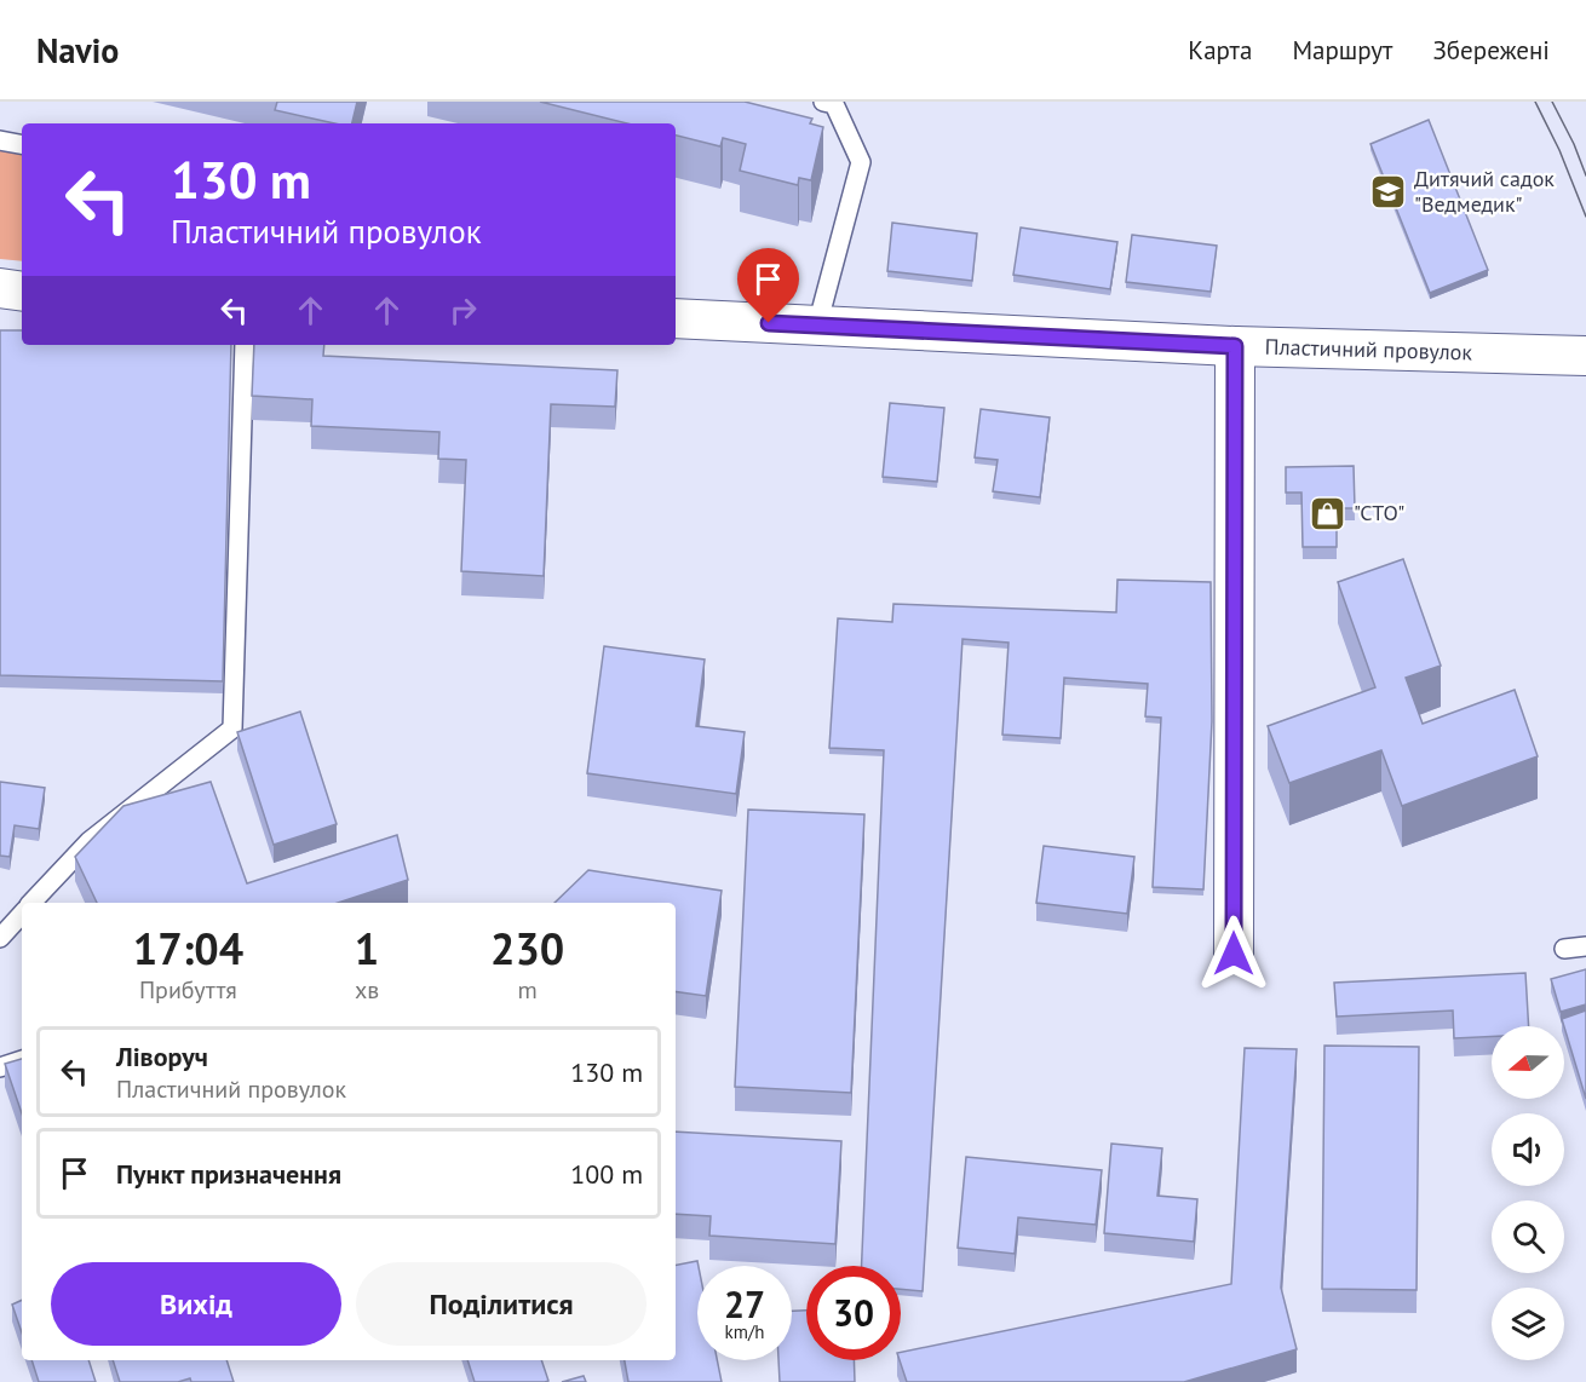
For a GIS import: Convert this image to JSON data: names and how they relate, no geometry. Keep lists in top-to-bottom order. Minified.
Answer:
{"streets":{"street":["Пластичний провулок"]},"places":{"school or university":["Дитячий садок \"Ведмедик\""],"shop":["\"СТО\""]},"north":"left","page":{"header":"Navio","nav":["Карта","Маршрут","Збережені"],"turn":["130 m","Пластичний провулок"],"eta":["17:04","Прибуття","1","хв","230","m"],"list":[{"name":"Ліворуч","note":"Пластичний провулок","value":"130 m"},{"name":"Пункт призначення","value":"100 m"}],"buttons":["Вихід","Поділитися"],"speed":"27 km/h","limit":"30"}}
